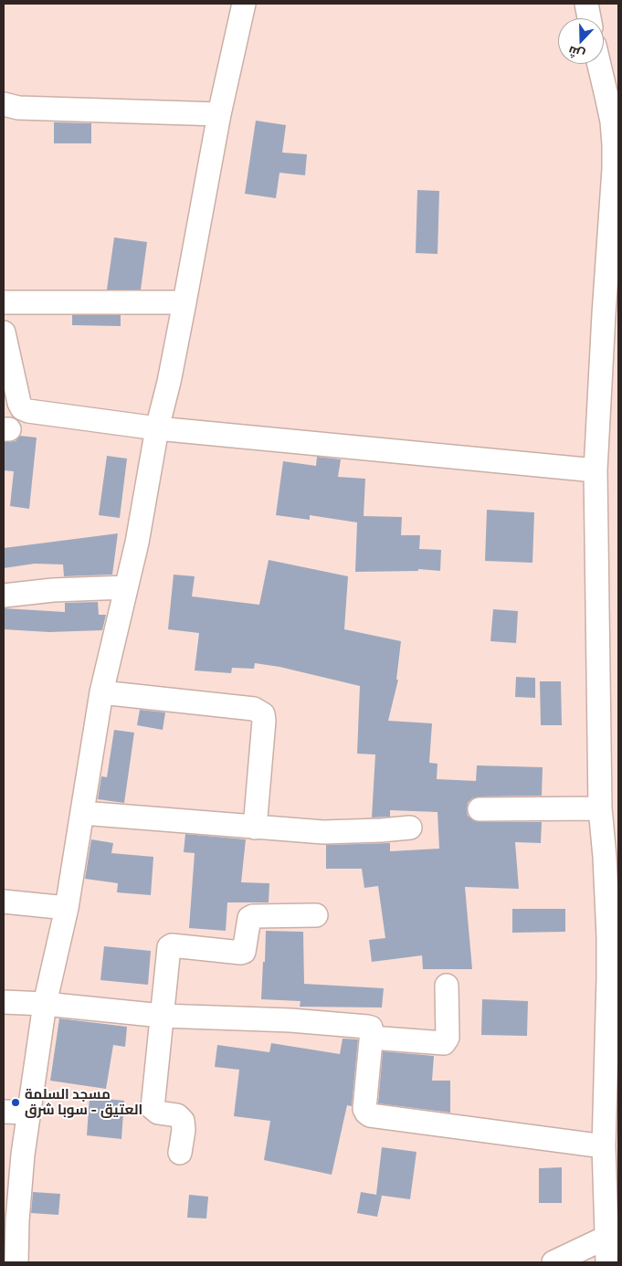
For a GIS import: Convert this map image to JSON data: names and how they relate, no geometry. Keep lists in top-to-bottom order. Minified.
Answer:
{"places":["مسجد السلمة العتيق - سوبا شرق"],"north":"bottom"}
